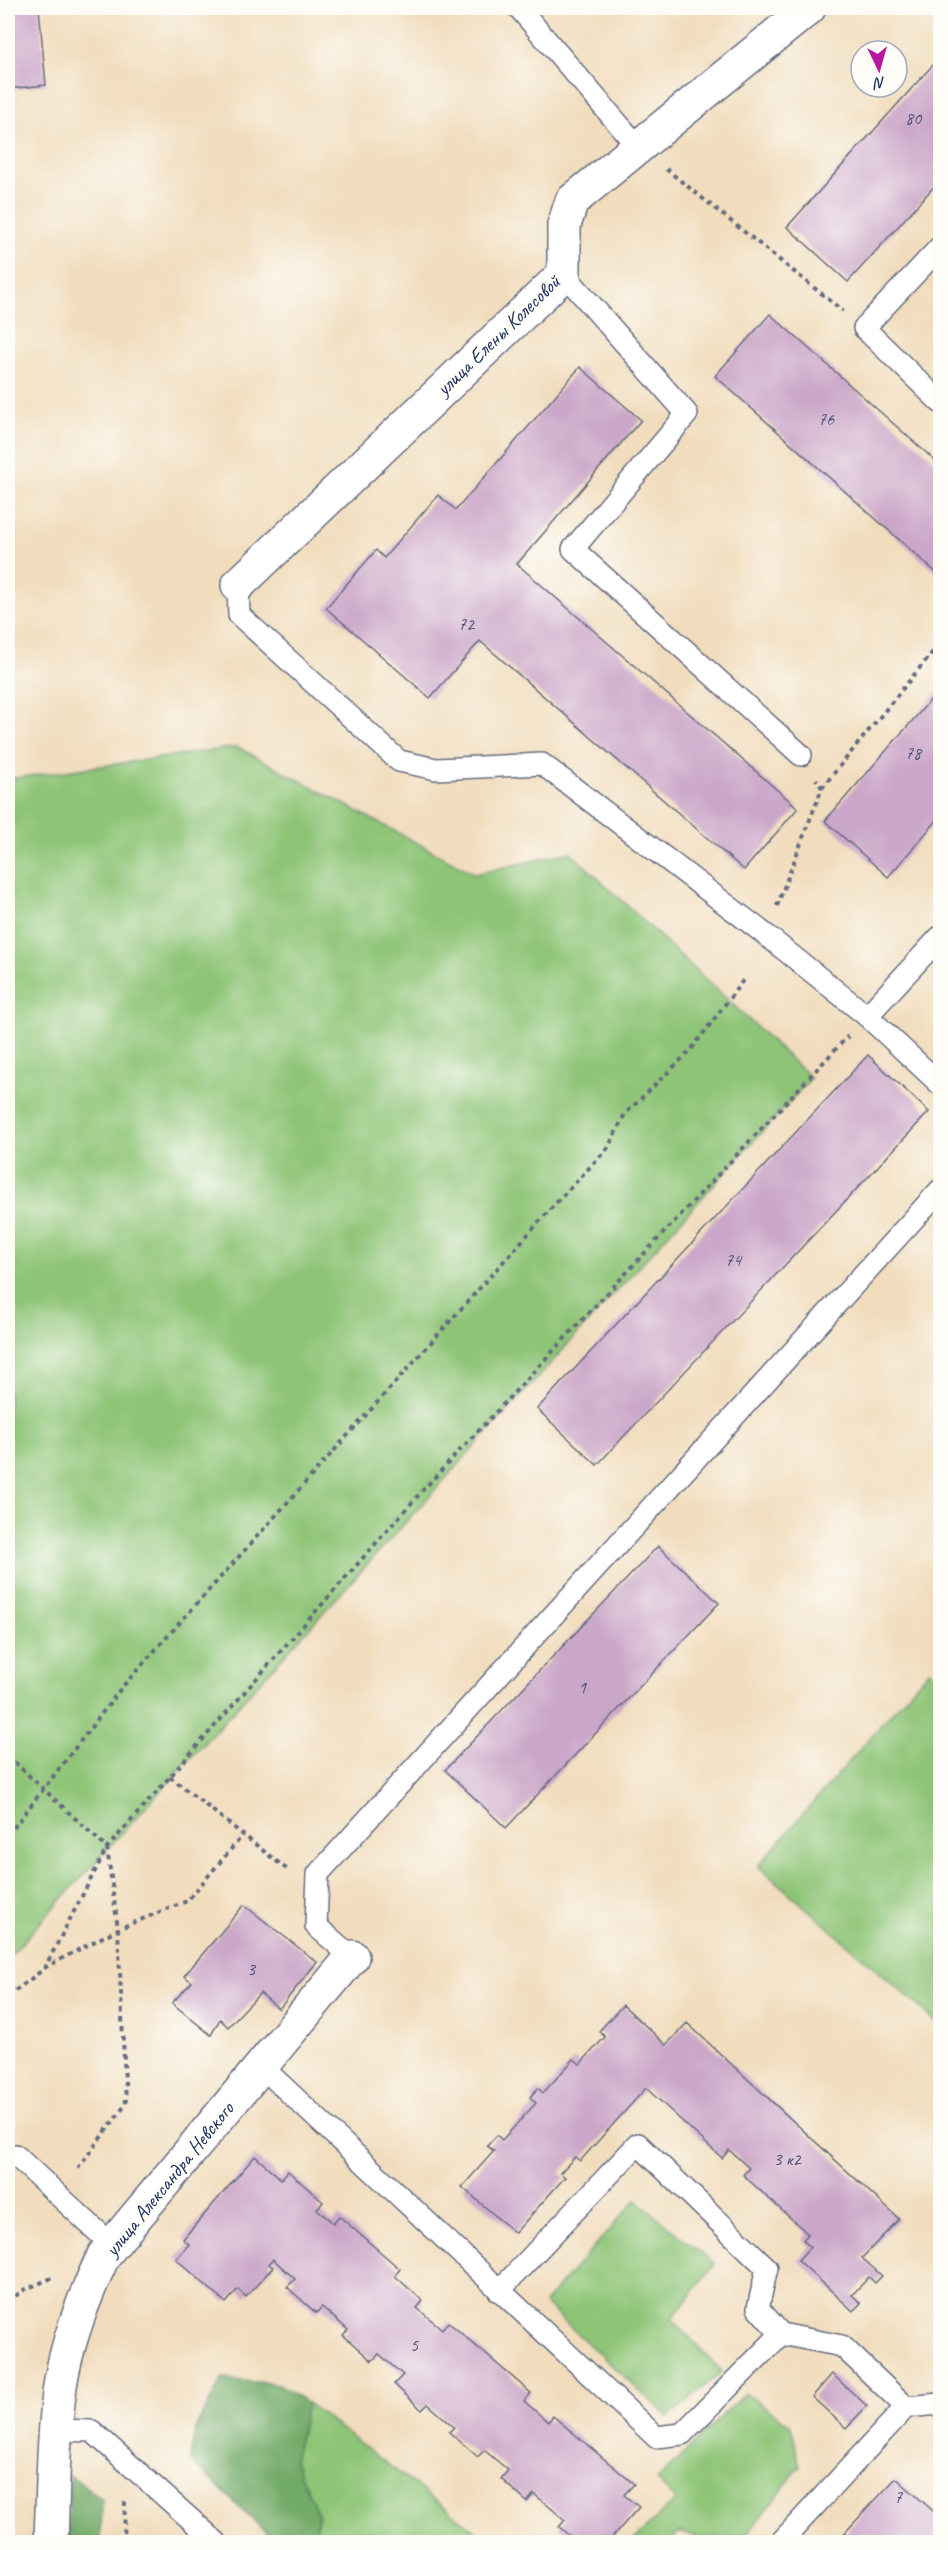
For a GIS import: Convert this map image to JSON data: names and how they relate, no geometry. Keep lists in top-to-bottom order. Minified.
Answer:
{"streets":{"street":["улица Елены Колесовой","улица Александра Невского"]},"house_numbers":["80","76","72","78","74","1","3","3 к2","5","7"],"north":"bottom"}
